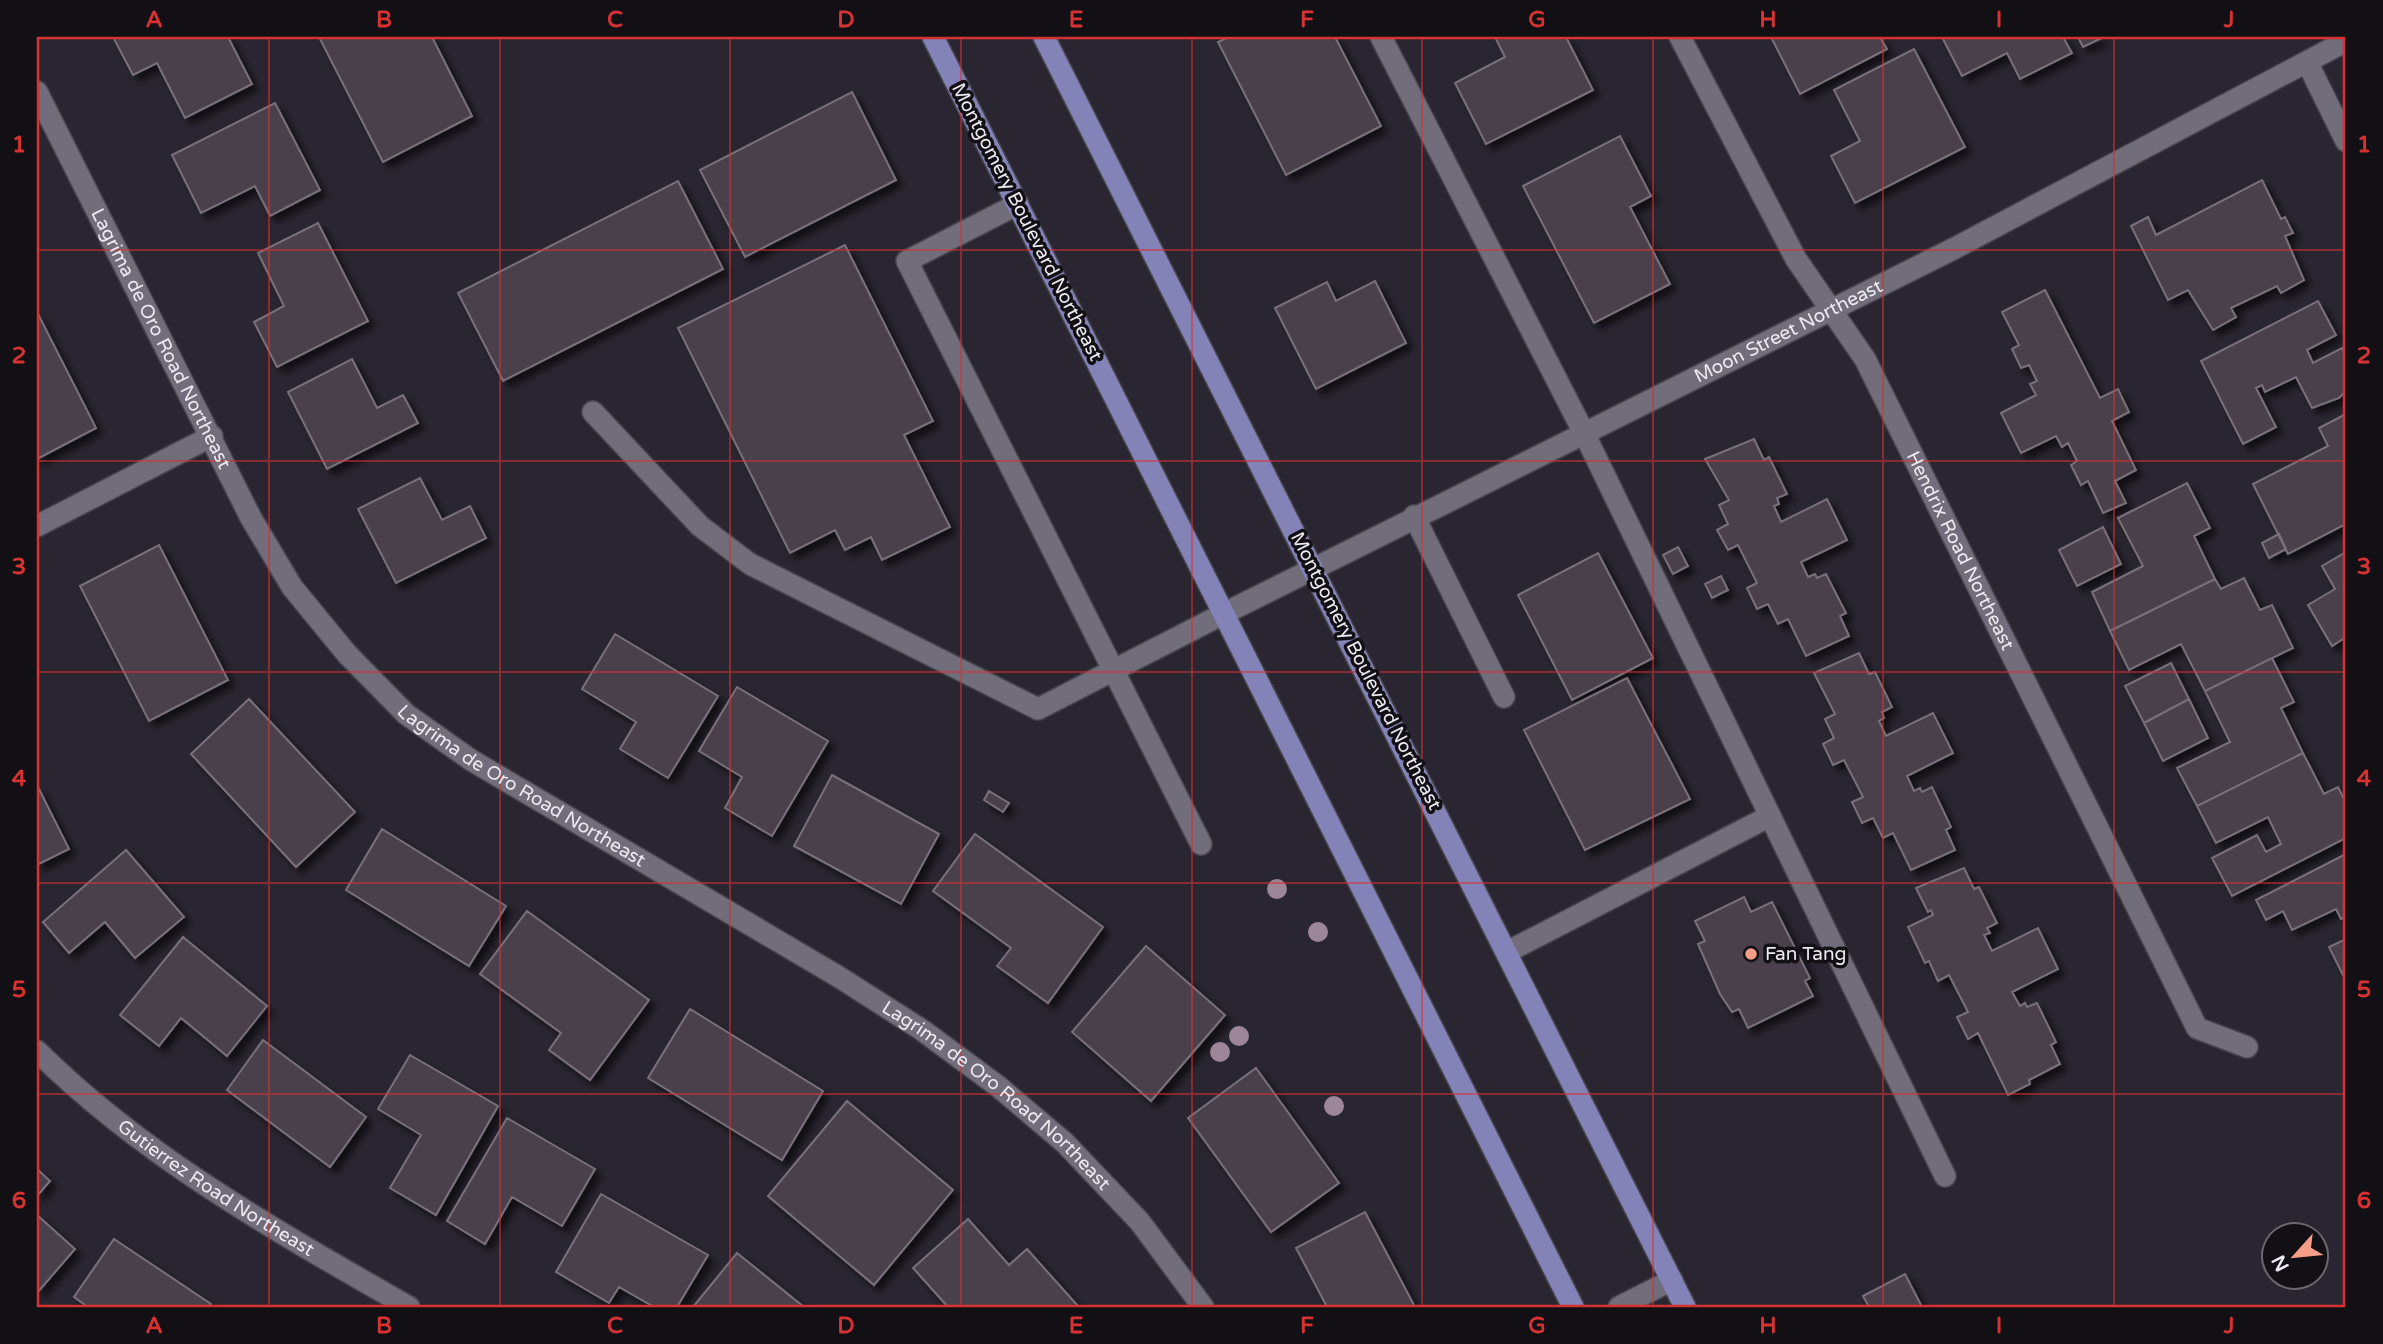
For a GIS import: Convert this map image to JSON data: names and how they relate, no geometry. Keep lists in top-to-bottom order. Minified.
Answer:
{"streets":{"main road":["Montgomery Boulevard Northeast"],"street":["Moon Street Northeast","Lagrima de Oro Road Northeast","Hendrix Road Northeast","Gutierrez Road Northeast"]},"crossings":[["Montgomery Boulevard Northeast","Moon Street Northeast"],["Moon Street Northeast","Hendrix Road Northeast"]],"places":["Fan Tang"],"north":"bottom left","grid":{"columns":["A","B","C","D","E","F","G","H","I","J"],"rows":["1","2","3","4","5","6"]}}
